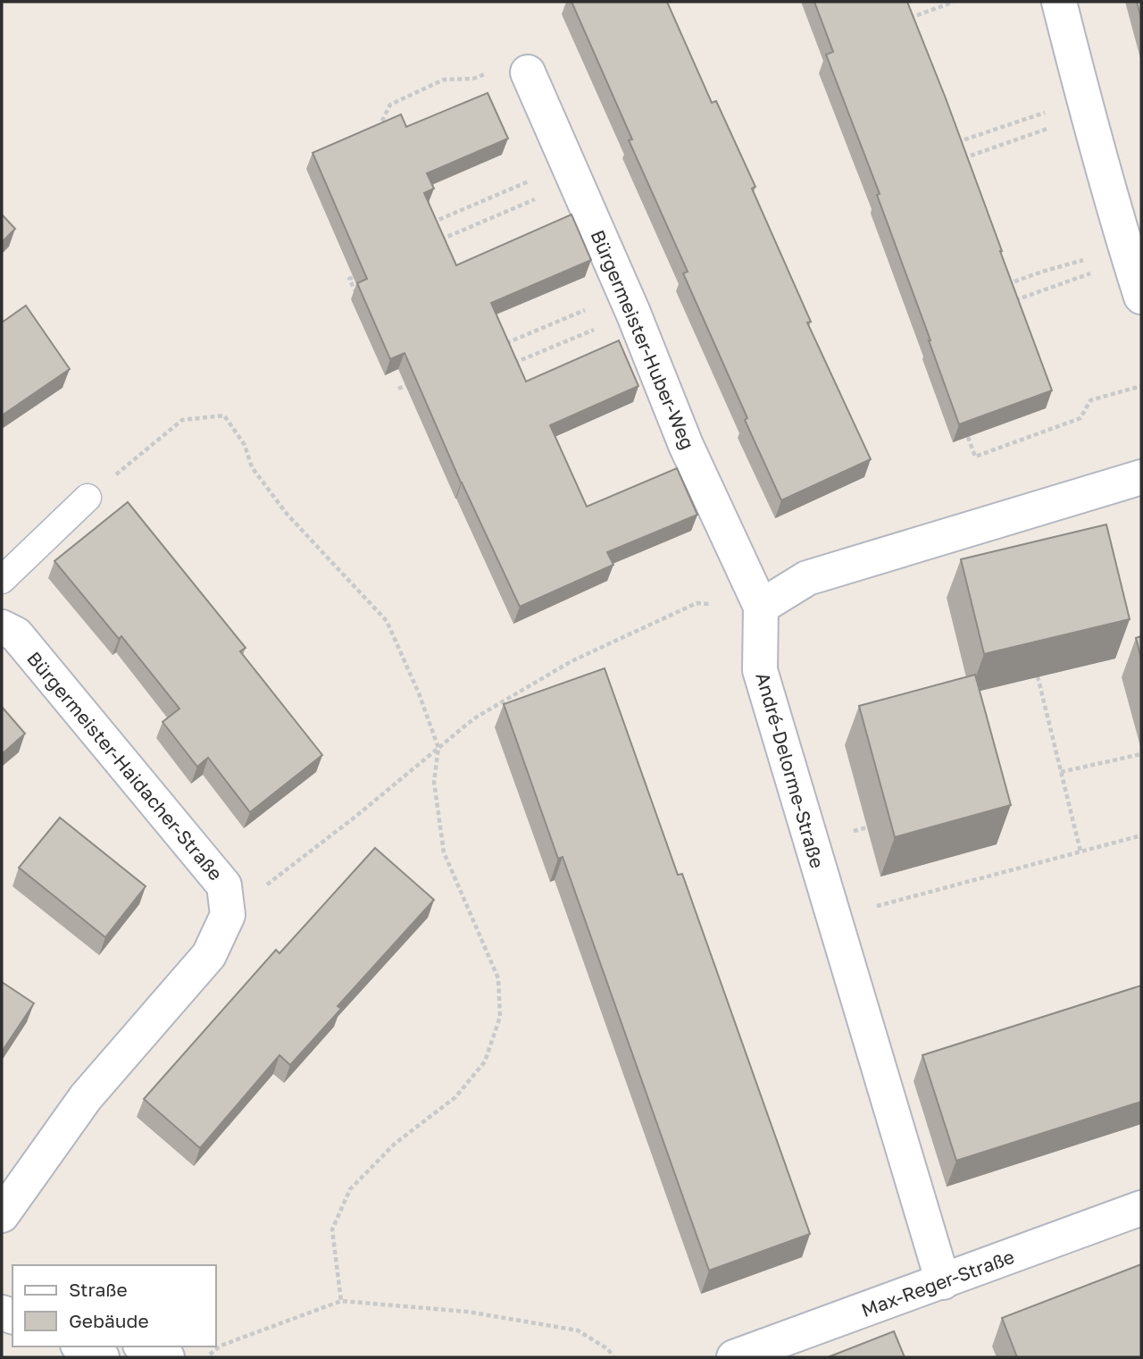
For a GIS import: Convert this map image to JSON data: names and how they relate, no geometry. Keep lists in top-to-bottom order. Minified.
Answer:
{"streets":{"street":["Bürgermeister-Huber-Weg","Bürgermeister-Haidacher-Straße","André-Delorme-Straße","Max-Reger-Straße"]},"crossings":[["Bürgermeister-Huber-Weg","André-Delorme-Straße"],["André-Delorme-Straße","Max-Reger-Straße"]],"legend":["Straße","Gebäude"]}
